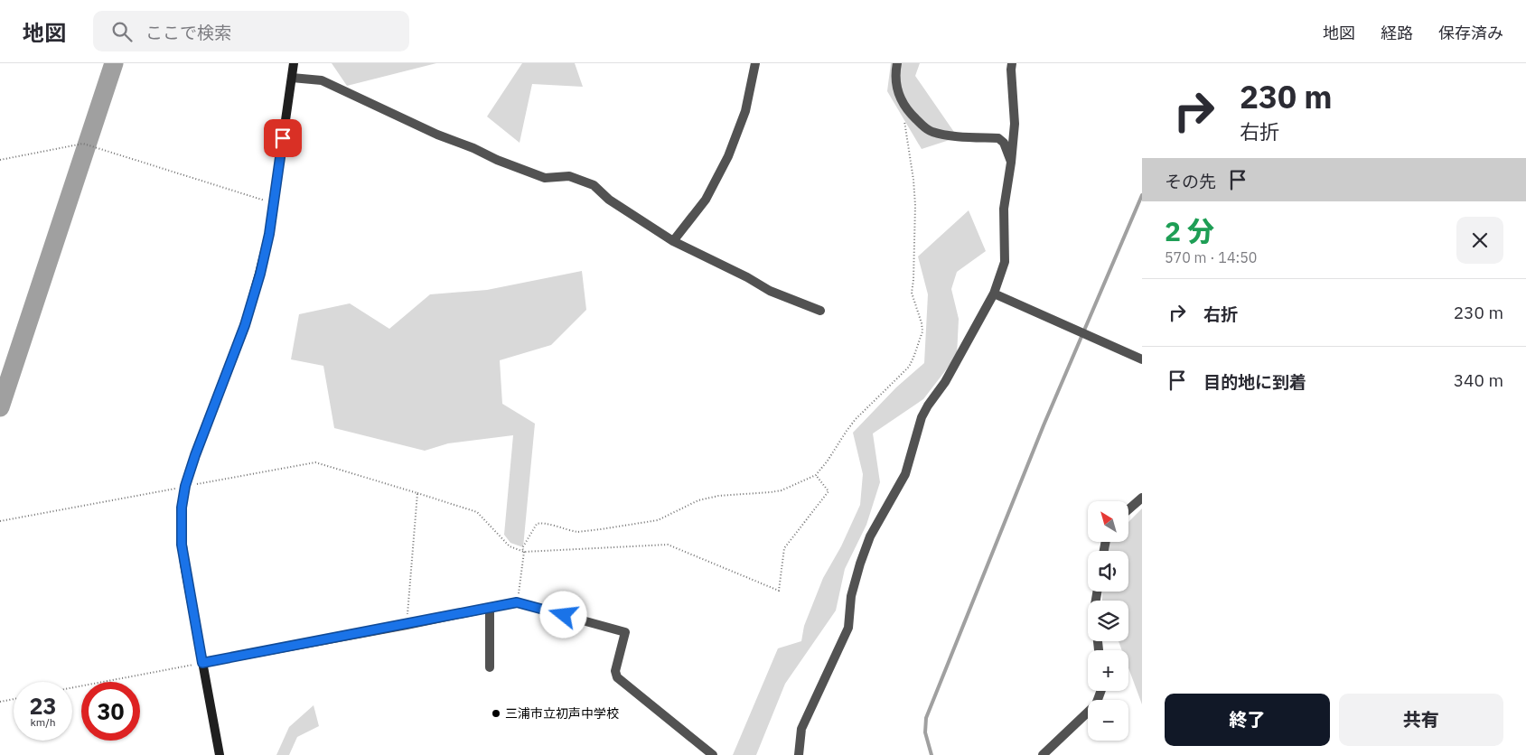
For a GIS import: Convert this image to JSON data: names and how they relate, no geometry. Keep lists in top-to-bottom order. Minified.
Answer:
{"places":["三浦市立初声中学校"],"north":"top left","page":{"header":"地図","search":"ここで検索","nav":["地図","経路","保存済み"],"turn":["230 m","右折"],"then":"その先","heading":["2 分","570 m · 14:50"],"list":[{"name":"右折","value":"230 m"},{"name":"目的地に到着","value":"340 m"}],"map_buttons":["+","−"],"speed":"23 km/h","limit":"30","buttons":["終了","共有"]}}
